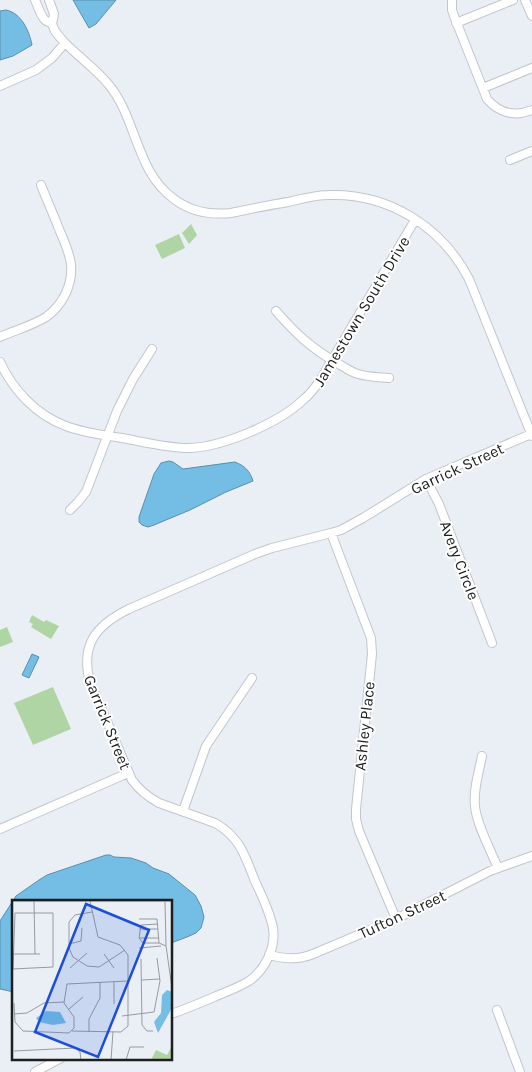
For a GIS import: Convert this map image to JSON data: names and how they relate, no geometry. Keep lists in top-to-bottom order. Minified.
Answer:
{"streets":{"street":["Jamestown South Drive","Garrick Street","Avery Circle","Ashley Place","Tufton Street"]},"crossings":[["Garrick Street","Avery Circle"],["Garrick Street","Ashley Place"],["Garrick Street","Tufton Street"],["Ashley Place","Tufton Street"]]}
